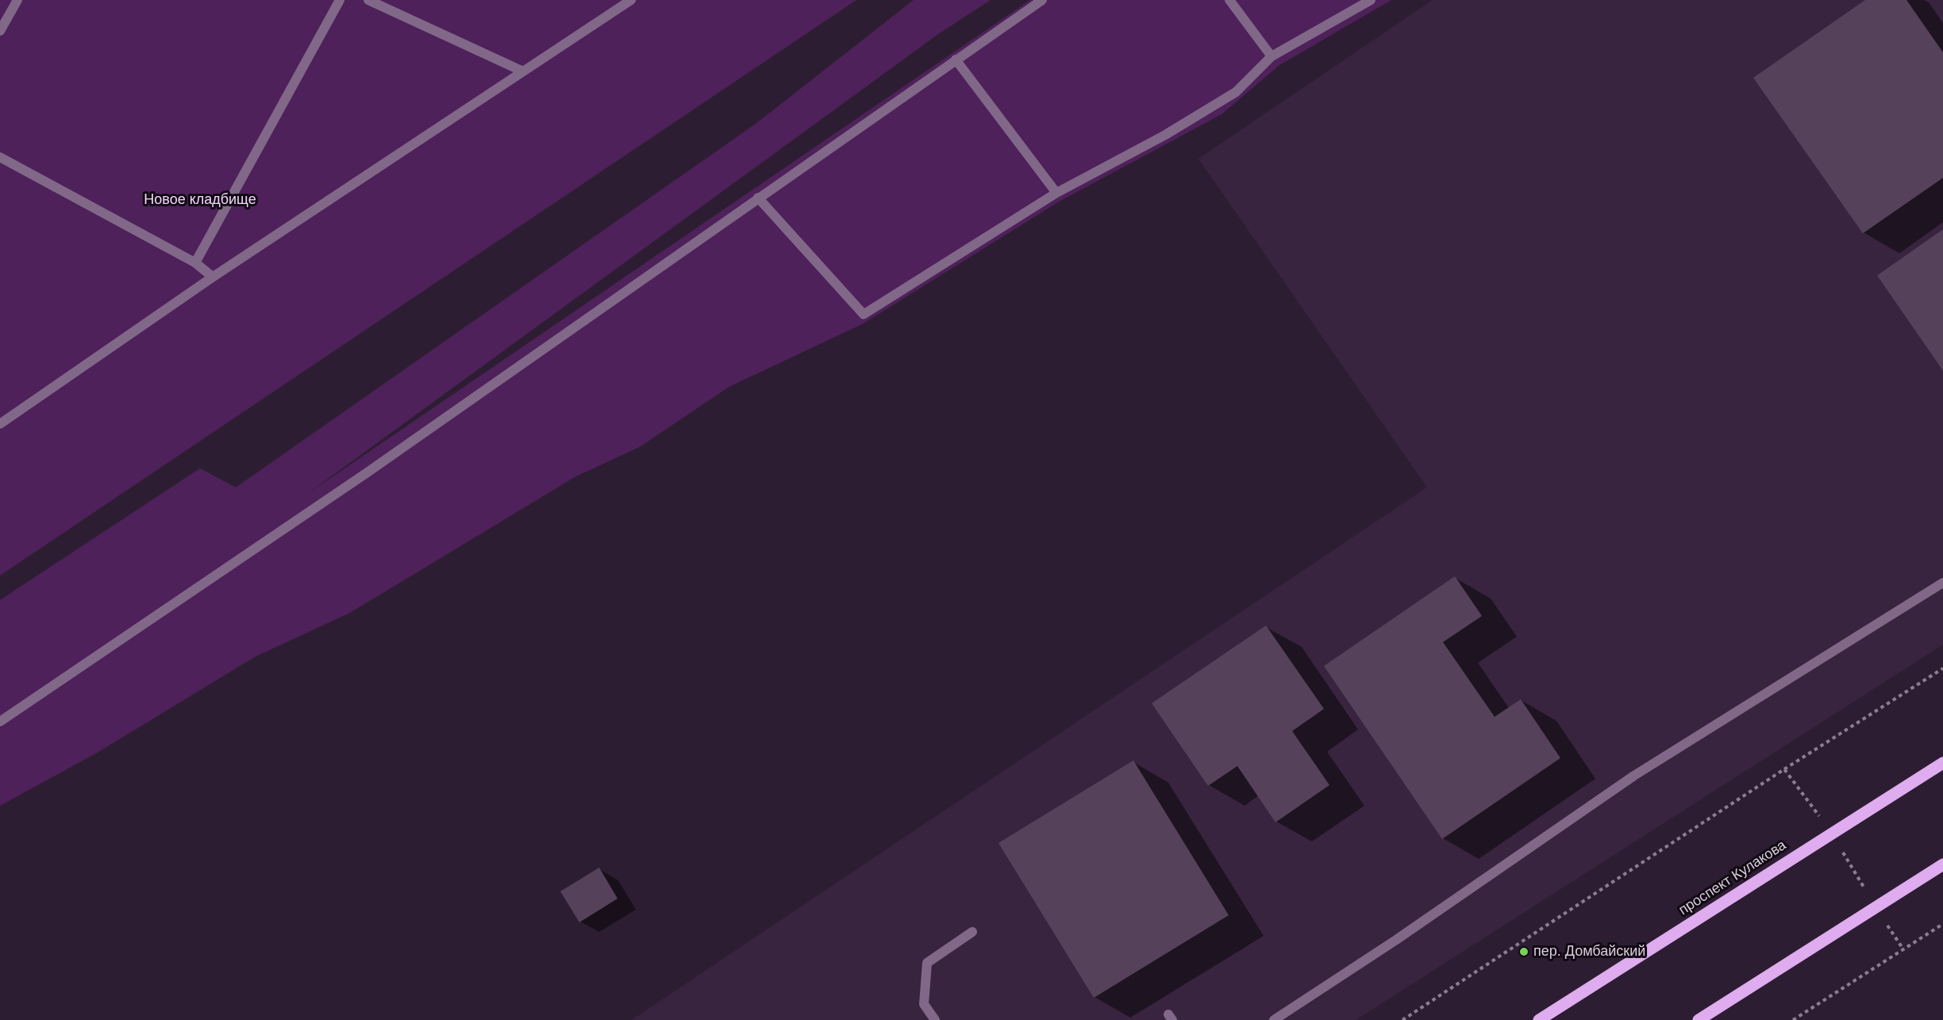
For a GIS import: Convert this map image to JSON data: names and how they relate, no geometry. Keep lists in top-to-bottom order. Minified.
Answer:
{"streets":{"main road":["проспект Кулакова"]},"parks":["Новое кладбище"],"places":["пер. Домбайский"]}
